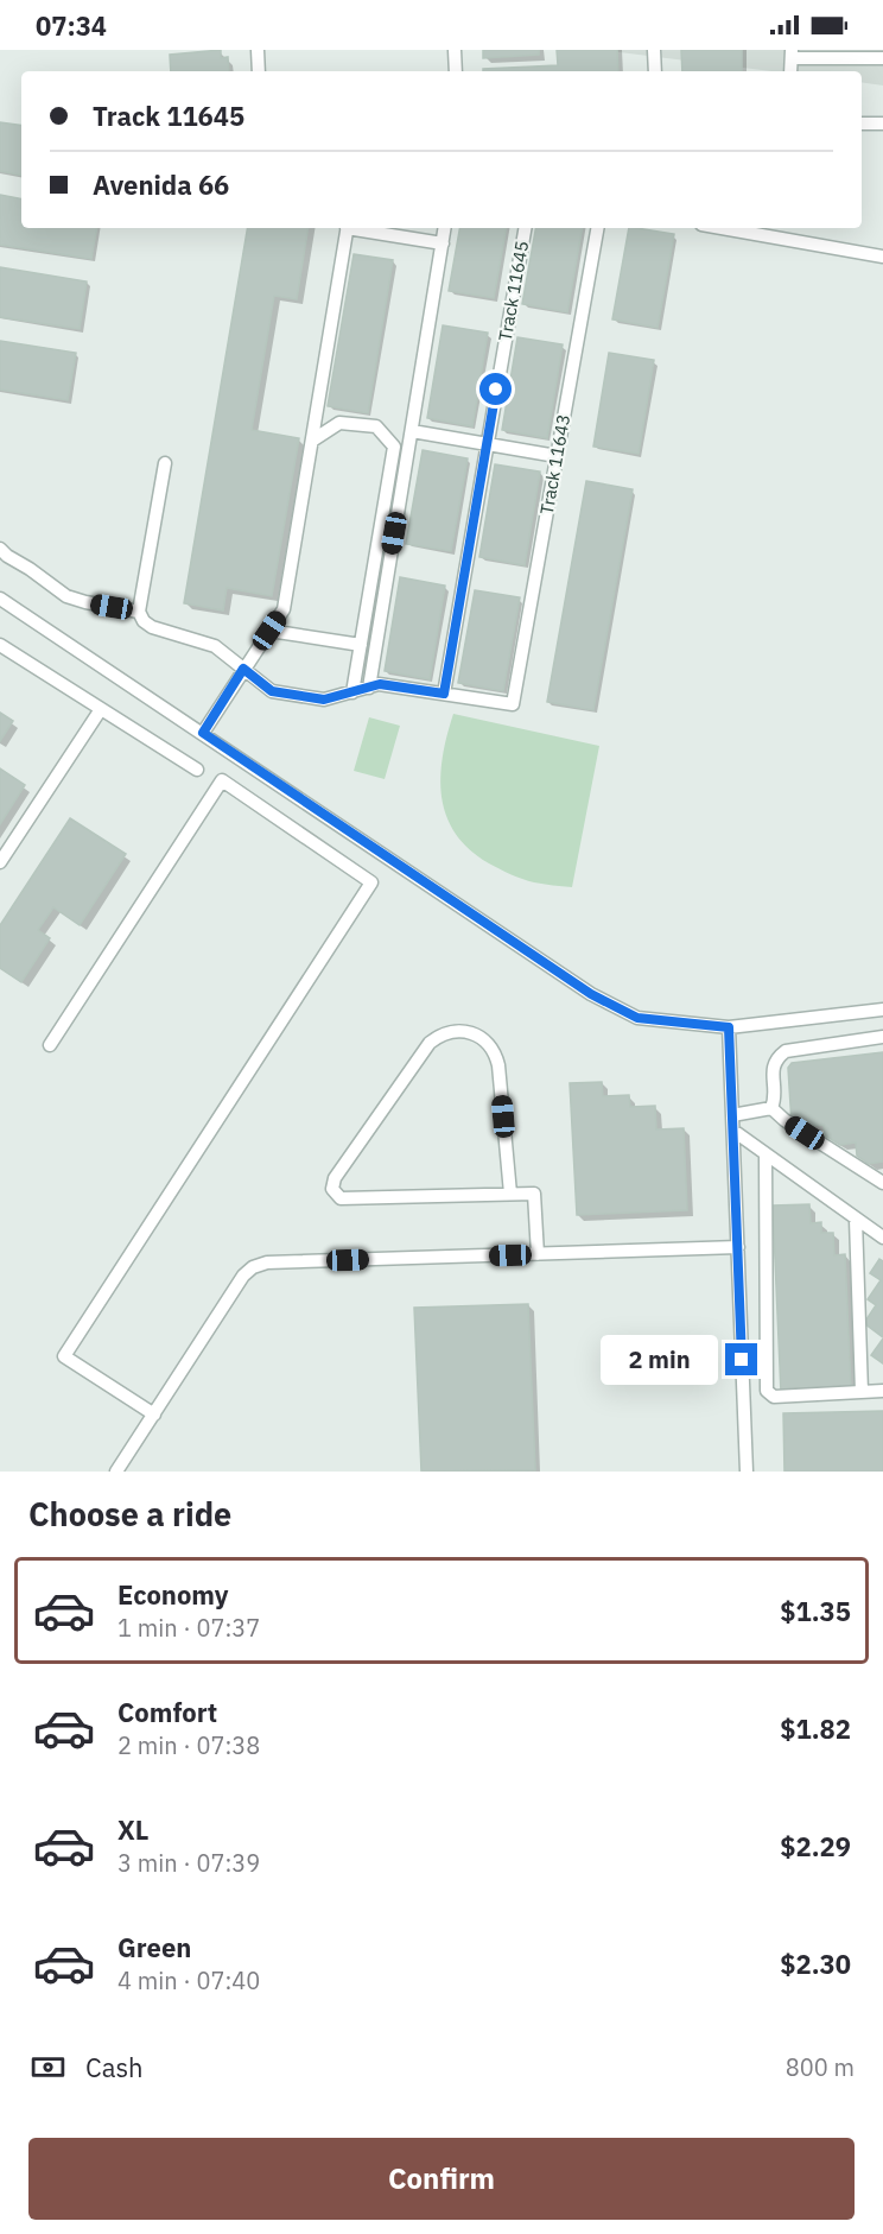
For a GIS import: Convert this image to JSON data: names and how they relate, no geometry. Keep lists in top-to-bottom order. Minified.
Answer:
{"streets":{"street":["Track 11645","Track 11643"]},"crossings":[["Track 11645","Track 11643"]],"page":{"status":"07:34","banner":["Track 11645","Avenida 66"],"bubble":"2 min","heading":"Choose a ride","list":[{"name":"Economy","note":"1 min · 07:37","value":"$1.35"},{"name":"Comfort","note":"2 min · 07:38","value":"$1.82"},{"name":"XL","note":"3 min · 07:39","value":"$2.29"},{"name":"Green","note":"4 min · 07:40","value":"$2.30"}],"pay":["Cash","800 m"],"buttons":"Confirm"}}
